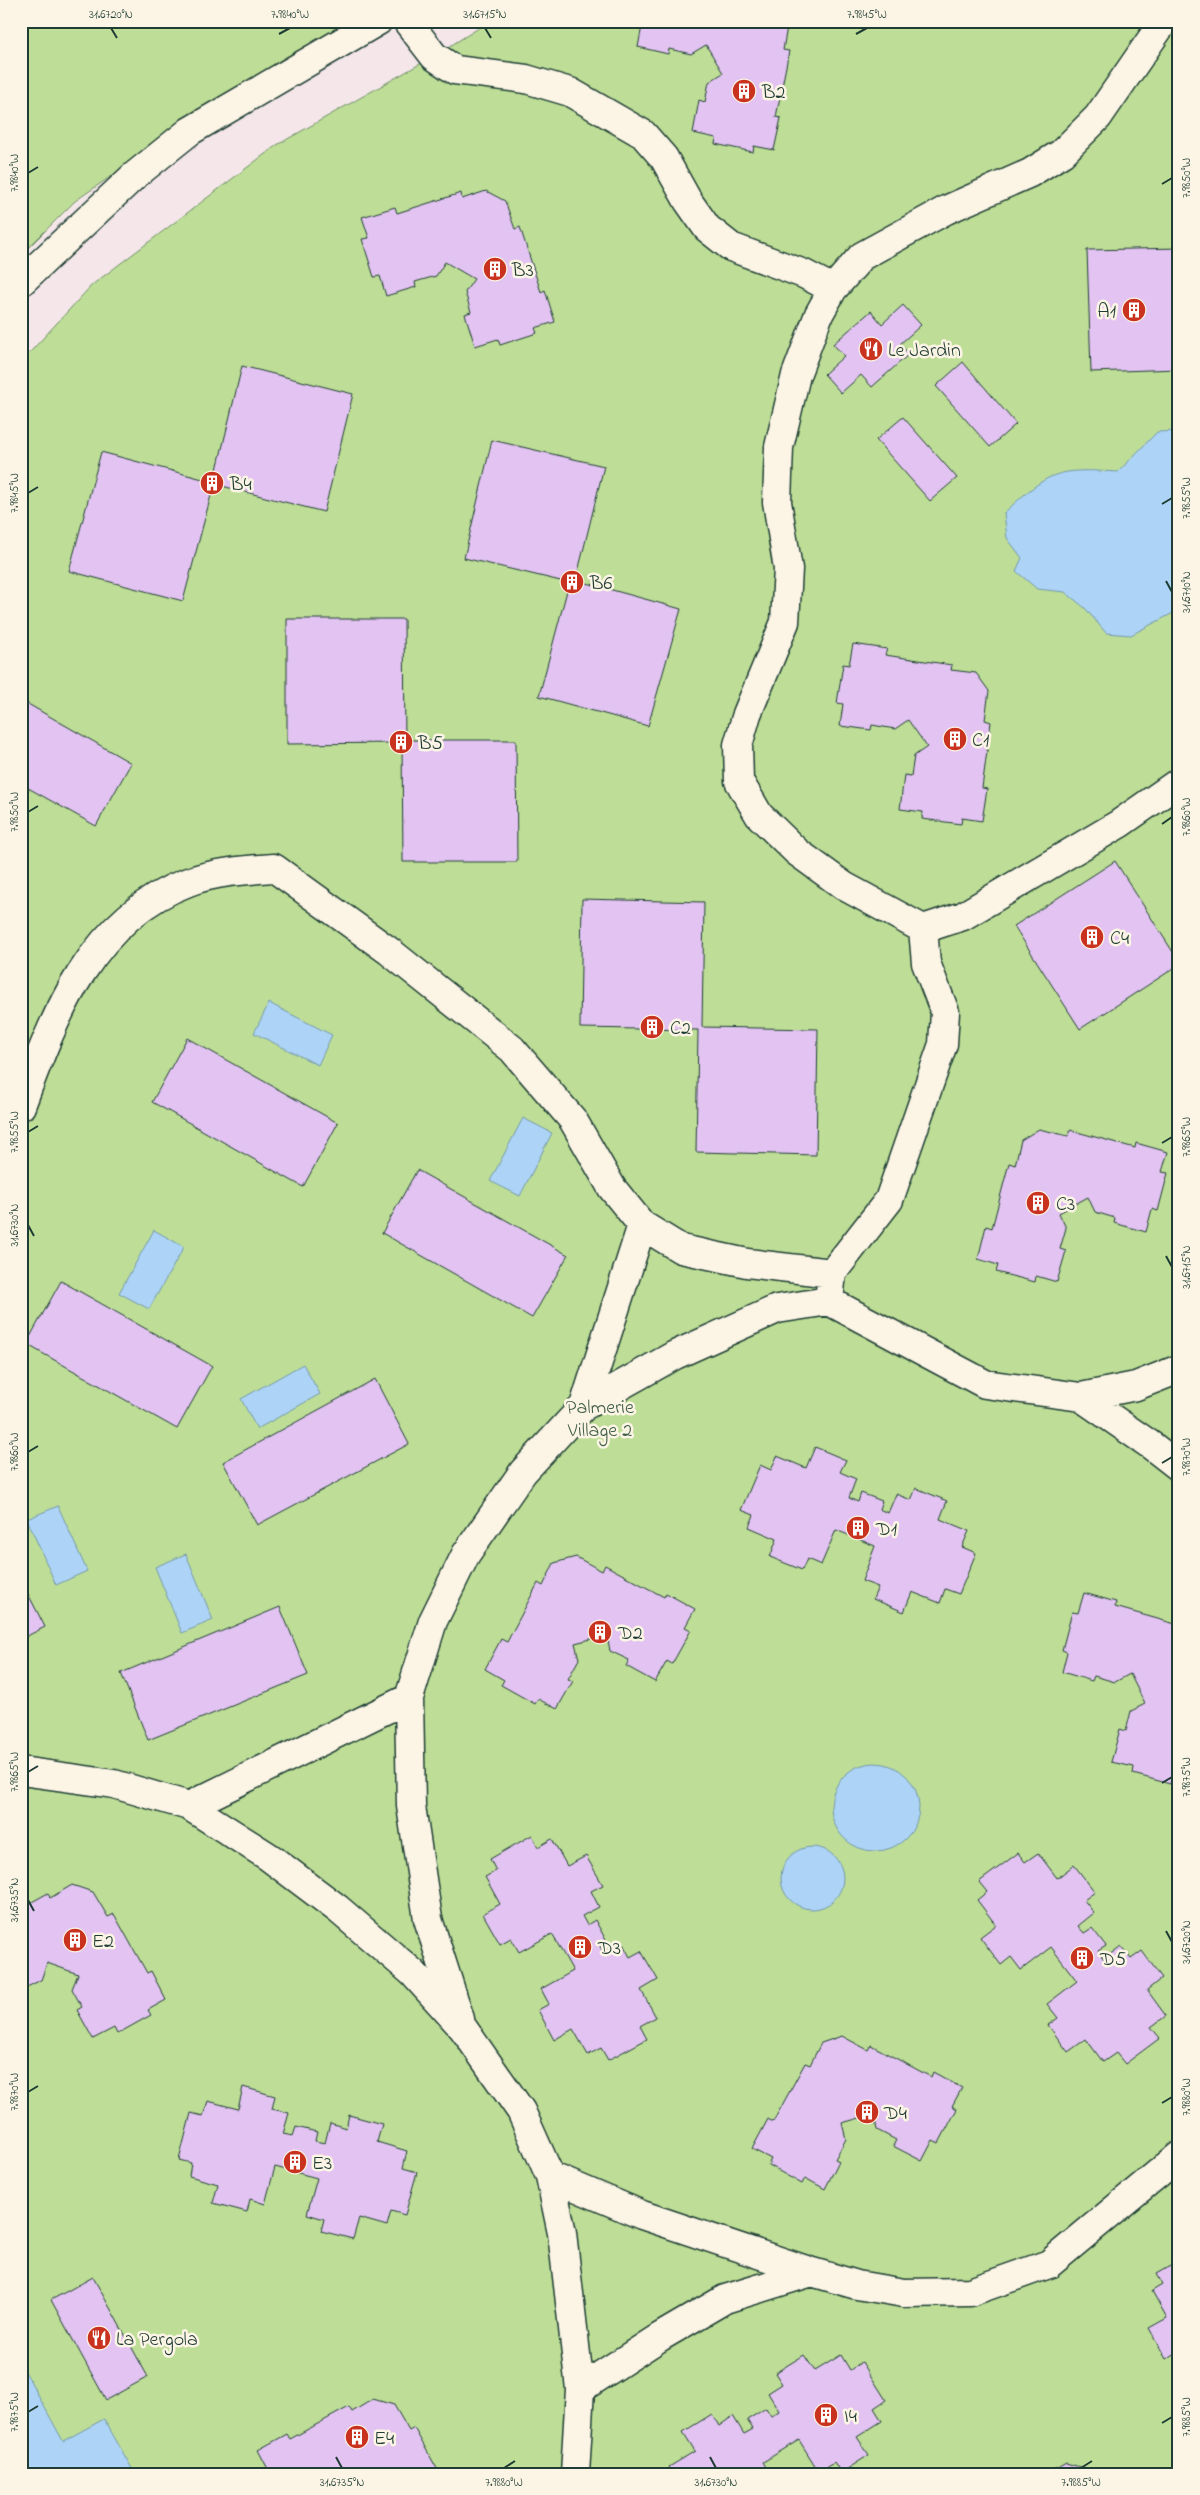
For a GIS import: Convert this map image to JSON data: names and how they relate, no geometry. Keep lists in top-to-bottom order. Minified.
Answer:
{"parks":["Palmerie Village 2"],"places":{"building":["B2","B3","A1","B4","B6","C1","B5","C4","C2","C3","D1","D2","E2","D3","D5","D4","E3","I4","E4"],"restaurant":["Le Jardin","La Pergola"]},"coordinates":["31.6720°N","7.9840°W","31.6715°N","7.9845°W","7.9850°W","7.9855°W","31.6710°N","7.9860°W","7.9865°W","31.6730°N","7.9870°W","7.9875°W","31.6735°N","7.9880°W","7.9885°W"]}
